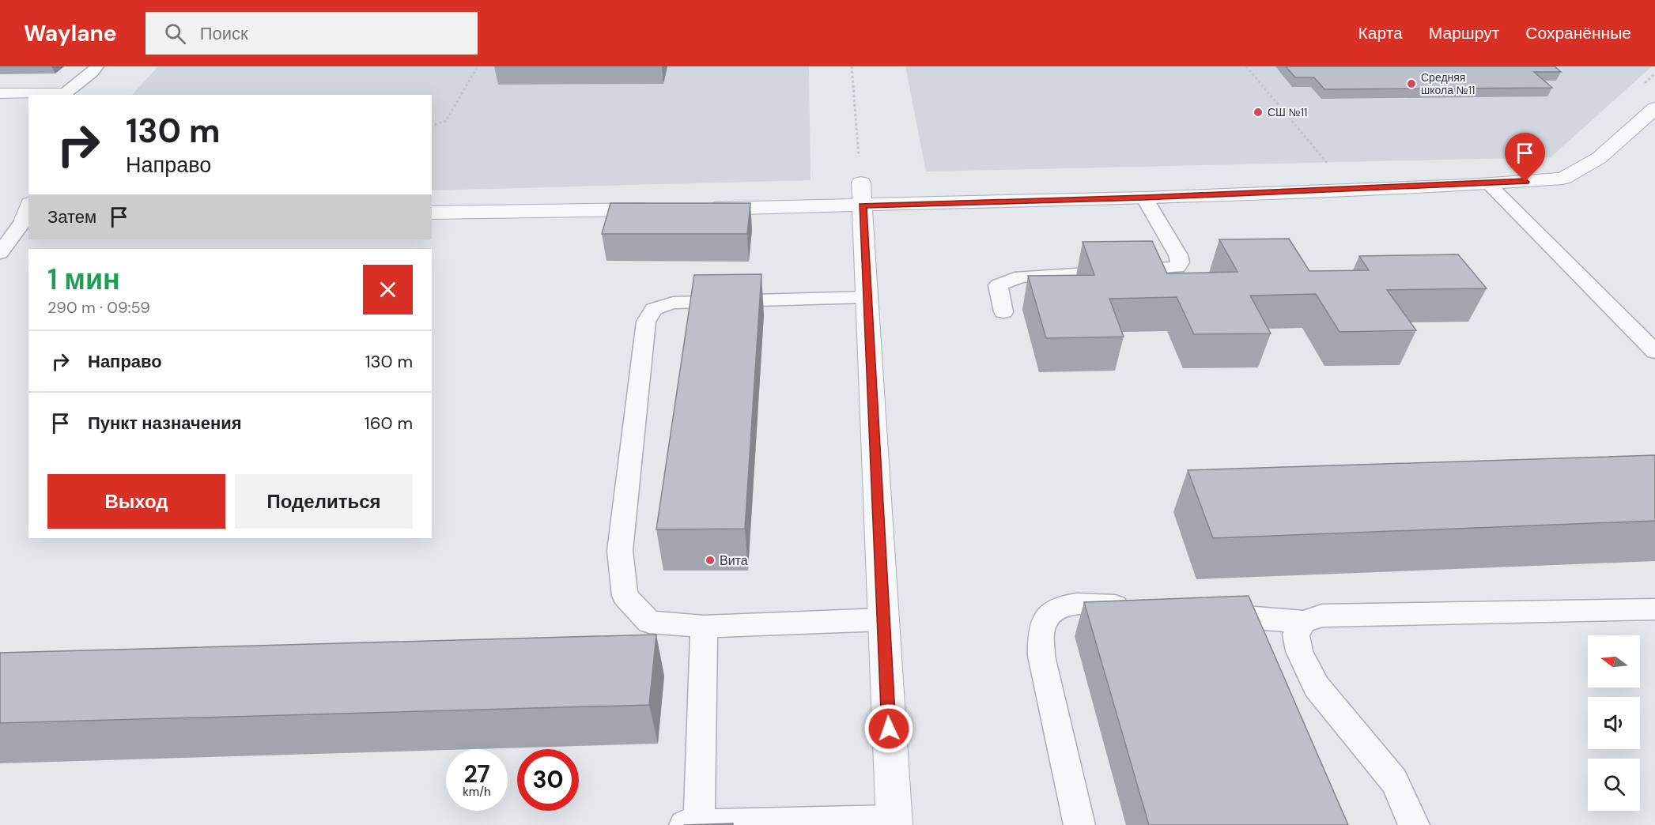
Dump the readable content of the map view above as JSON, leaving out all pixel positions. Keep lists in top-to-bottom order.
{
  "places": ["Средняя школа №11", "СШ №11", "Вита"],
  "north": "left",
  "page": {
    "header": "Waylane",
    "search": "Поиск",
    "nav": ["Карта", "Маршрут", "Сохранённые"],
    "turn": ["130 m", "Направо"],
    "then": "Затем",
    "heading": ["1 мин", "290 m · 09:59"],
    "list": [
      {
        "name": "Направо",
        "value": "130 m"
      },
      {
        "name": "Пункт назначения",
        "value": "160 m"
      }
    ],
    "buttons": ["Выход", "Поделиться"],
    "speed": "27 km/h",
    "limit": "30"
  }
}
